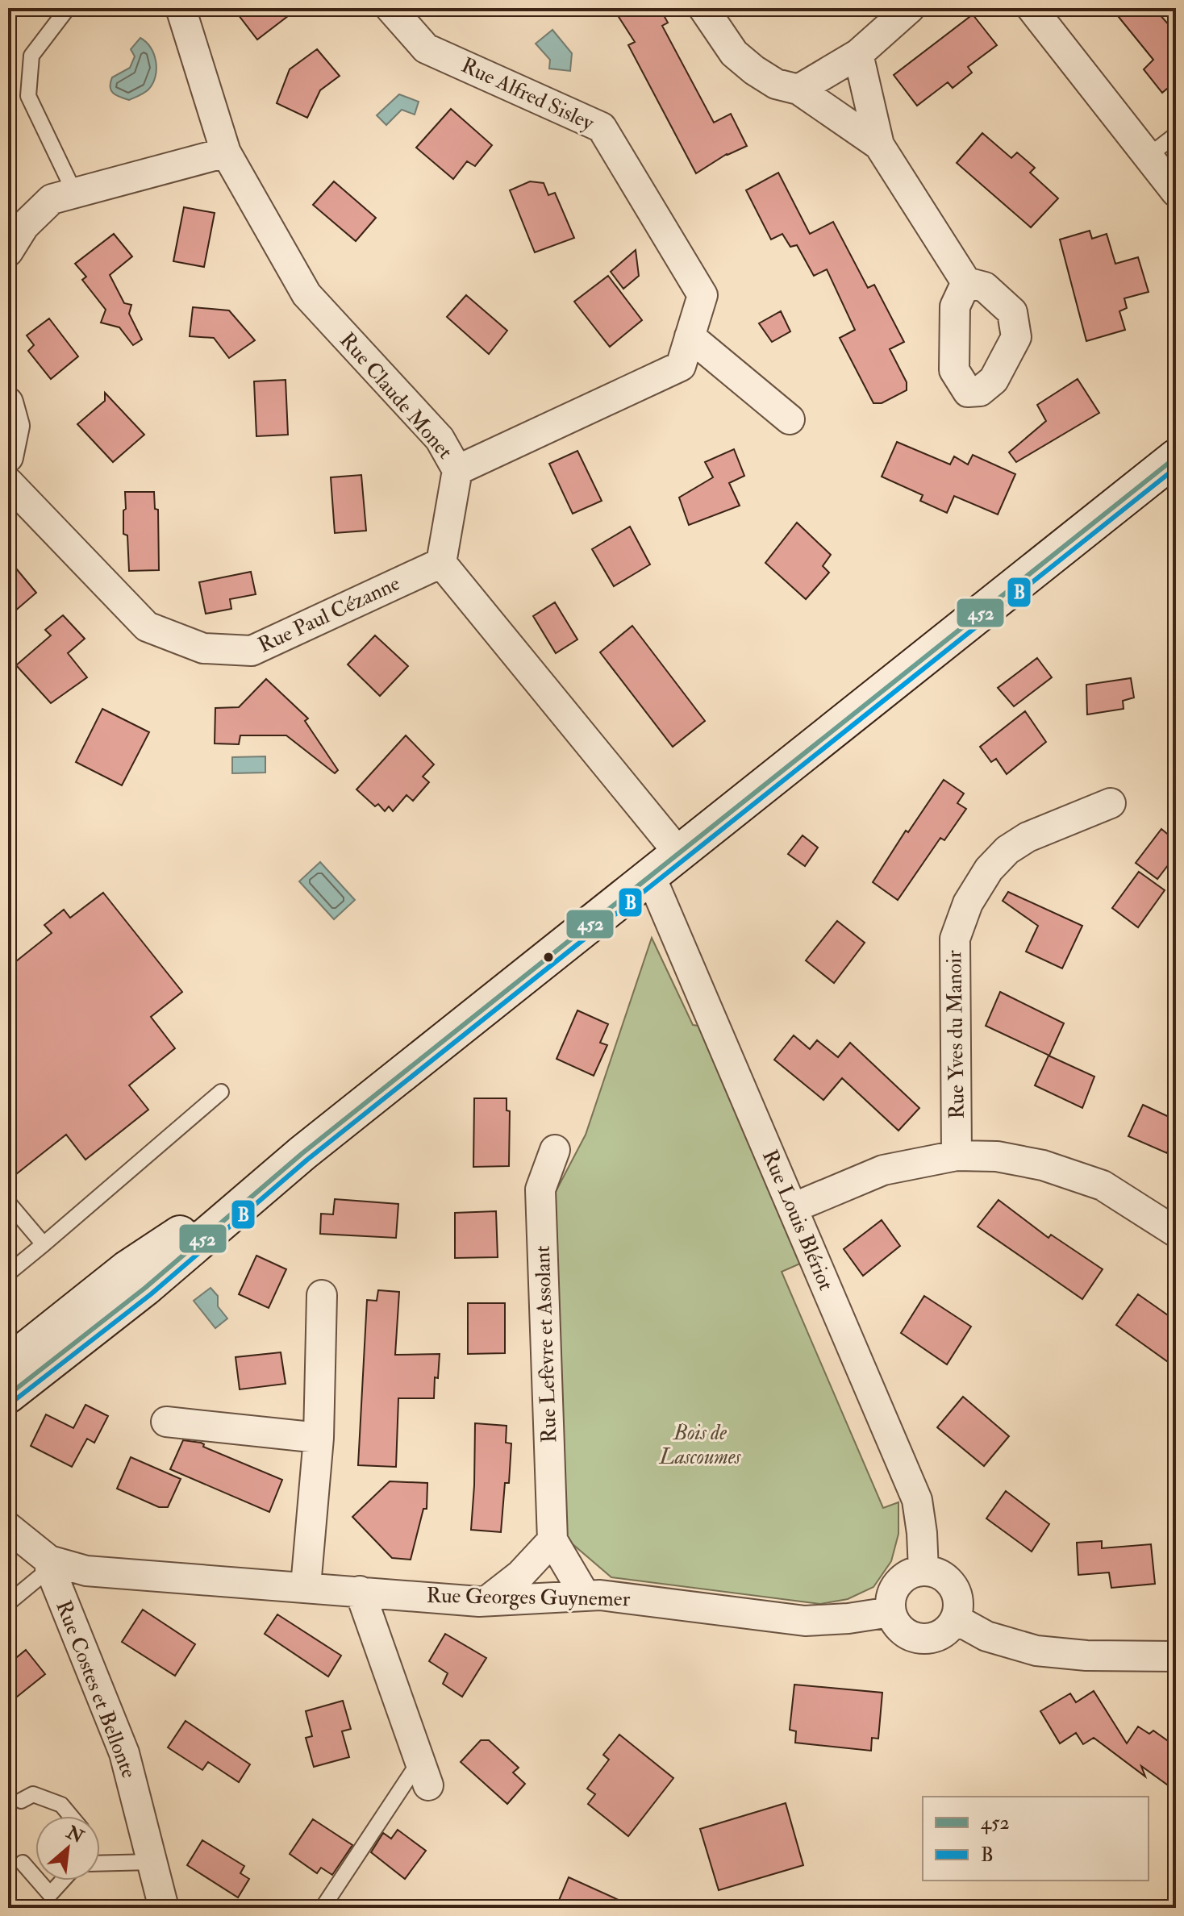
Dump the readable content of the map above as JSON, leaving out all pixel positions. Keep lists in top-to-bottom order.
{
  "streets": {
    "street": [
      "Rue Alfred Sisley",
      "Rue Claude Monet",
      "Rue Paul Cézanne",
      "Rue Yves du Manoir",
      "Rue Louis Blériot",
      "Rue Lefèvre et Assolant",
      "Rue Georges Guynemer",
      "Rue Costes et Bellonte"
    ]
  },
  "crossings": [
    ["Rue Alfred Sisley", "Rue Claude Monet"],
    ["Rue Claude Monet", "Rue Paul Cézanne"],
    ["Rue Louis Blériot", "Rue Georges Guynemer"],
    ["Rue Lefèvre et Assolant", "Rue Georges Guynemer"],
    ["Rue Georges Guynemer", "Rue Costes et Bellonte"]
  ],
  "parks": ["Bois de Lascoumes"],
  "lines": ["transit line 452", "transit line B"],
  "legend": ["452", "B"],
  "north": "top right"
}
